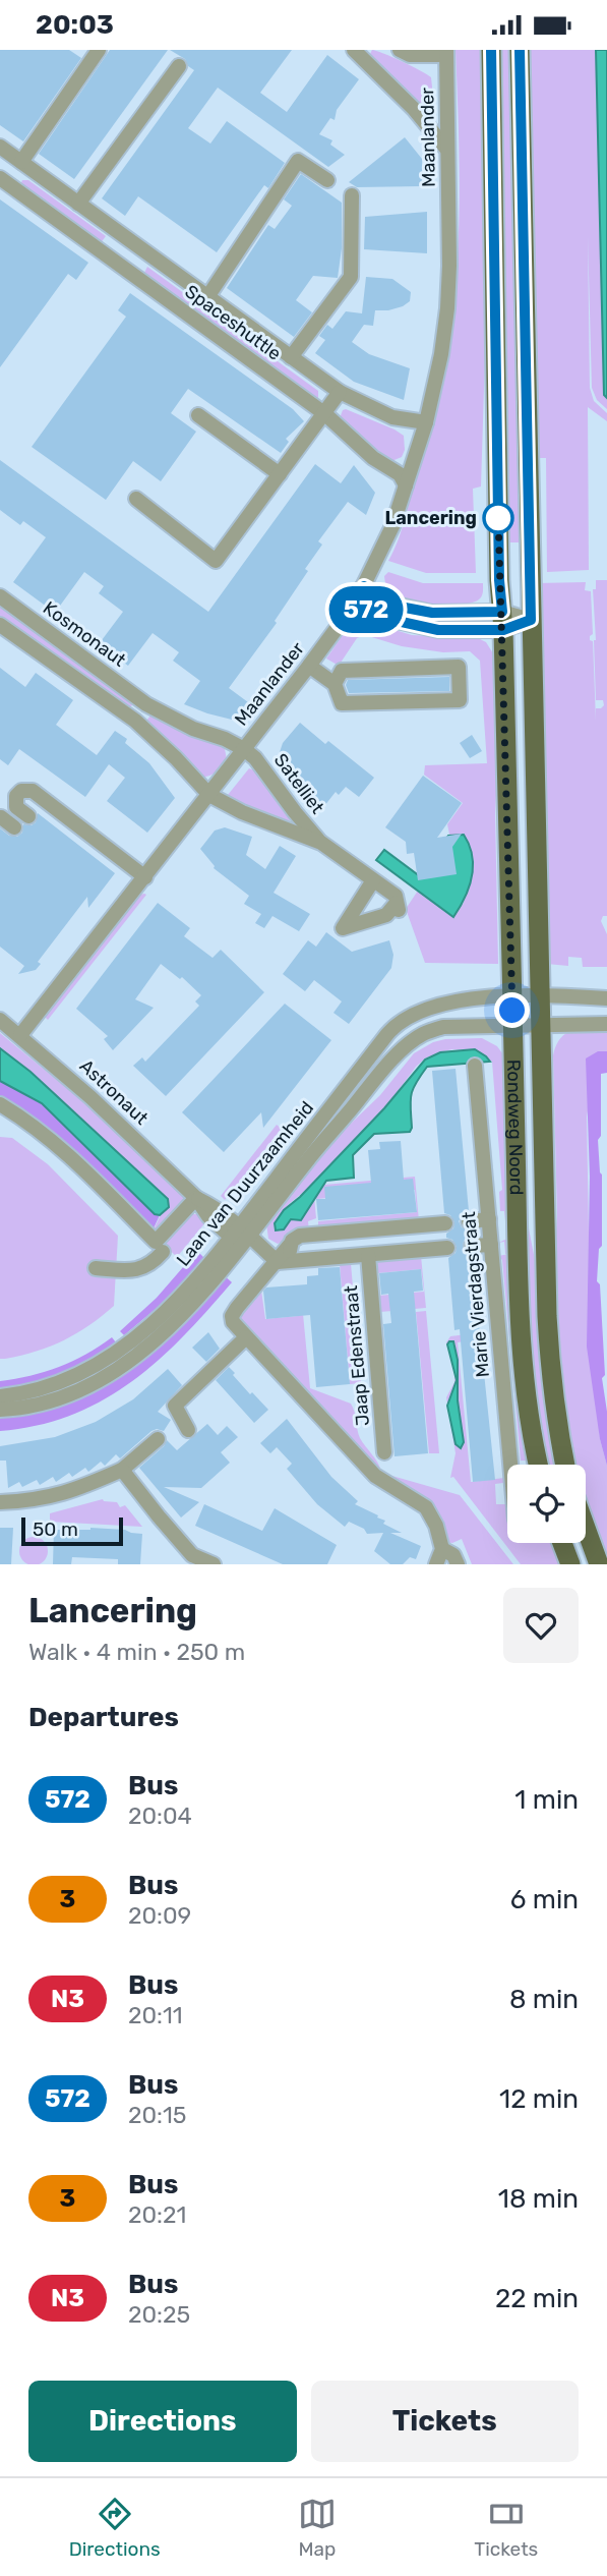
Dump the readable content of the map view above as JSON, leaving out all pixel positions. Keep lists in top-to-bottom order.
{
  "streets": {
    "main road": ["Rondweg Noord"],
    "street": [
      "Maanlander",
      "Spaceshuttle",
      "Kosmonaut",
      "Satelliet",
      "Astronaut",
      "Laan van Duurzaamheid",
      "Marie Vierdagstraat",
      "Jaap Edenstraat"
    ]
  },
  "crossings": [
    ["Maanlander", "Spaceshuttle"],
    ["Maanlander", "Kosmonaut"],
    ["Maanlander", "Satelliet"],
    ["Maanlander", "Astronaut"],
    ["Kosmonaut", "Satelliet"],
    ["Astronaut", "Laan van Duurzaamheid"],
    ["Rondweg Noord", "Laan van Duurzaamheid"]
  ],
  "places": ["Lancering"],
  "lines": ["bus line 572"],
  "scale_bar": "50 m",
  "page": {
    "status": "20:03",
    "on_map": "572",
    "scale": "50 m",
    "heading": [
      ["Lancering", "Walk · 4 min · 250 m"],
      "Departures"
    ],
    "list": [
      {
        "mark": "572",
        "name": "Bus",
        "note": "20:04",
        "value": "1 min"
      },
      {
        "mark": "3",
        "name": "Bus",
        "note": "20:09",
        "value": "6 min"
      },
      {
        "mark": "N3",
        "name": "Bus",
        "note": "20:11",
        "value": "8 min"
      },
      {
        "mark": "572",
        "name": "Bus",
        "note": "20:15",
        "value": "12 min"
      },
      {
        "mark": "3",
        "name": "Bus",
        "note": "20:21",
        "value": "18 min"
      },
      {
        "mark": "N3",
        "name": "Bus",
        "note": "20:25",
        "value": "22 min"
      }
    ],
    "buttons": ["Directions", "Tickets"],
    "tabs": ["Directions", "Map", "Tickets"]
  }
}
